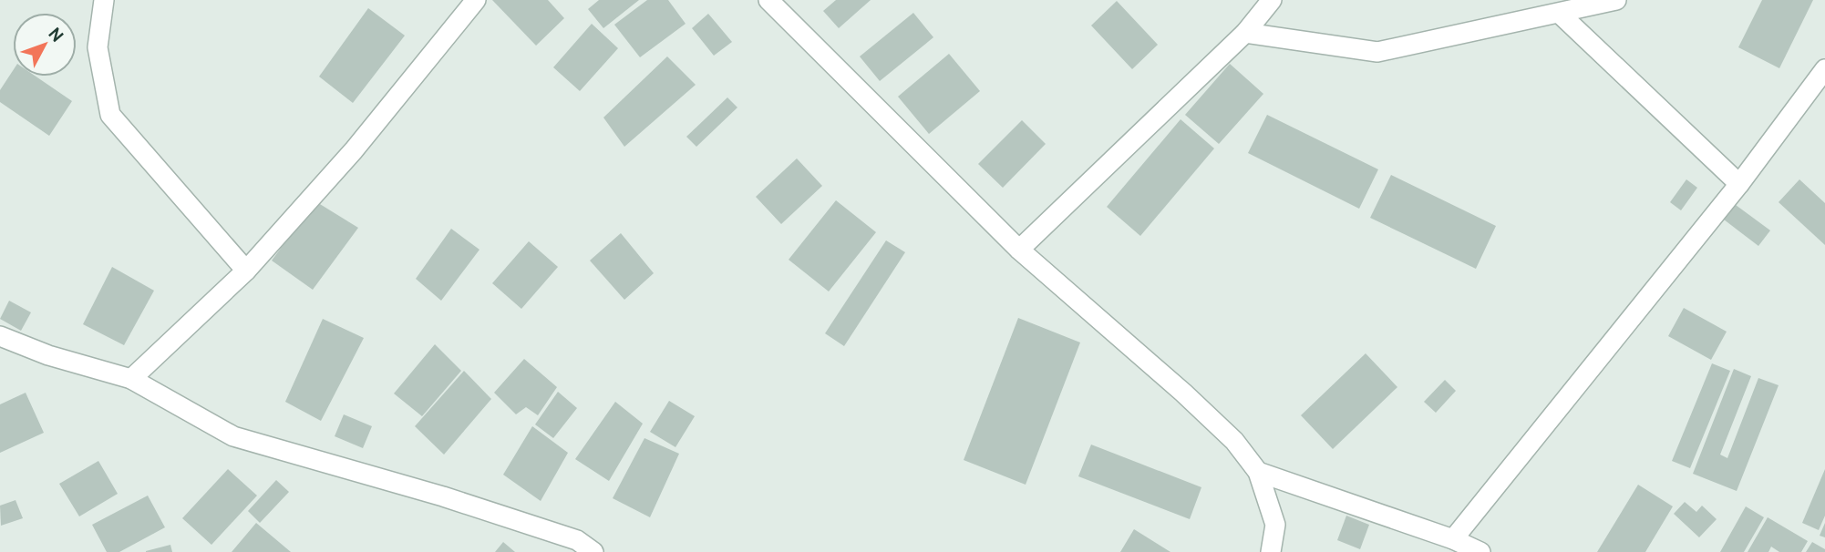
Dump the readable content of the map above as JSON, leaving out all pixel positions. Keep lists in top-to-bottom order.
{
  "north": "top right"
}
